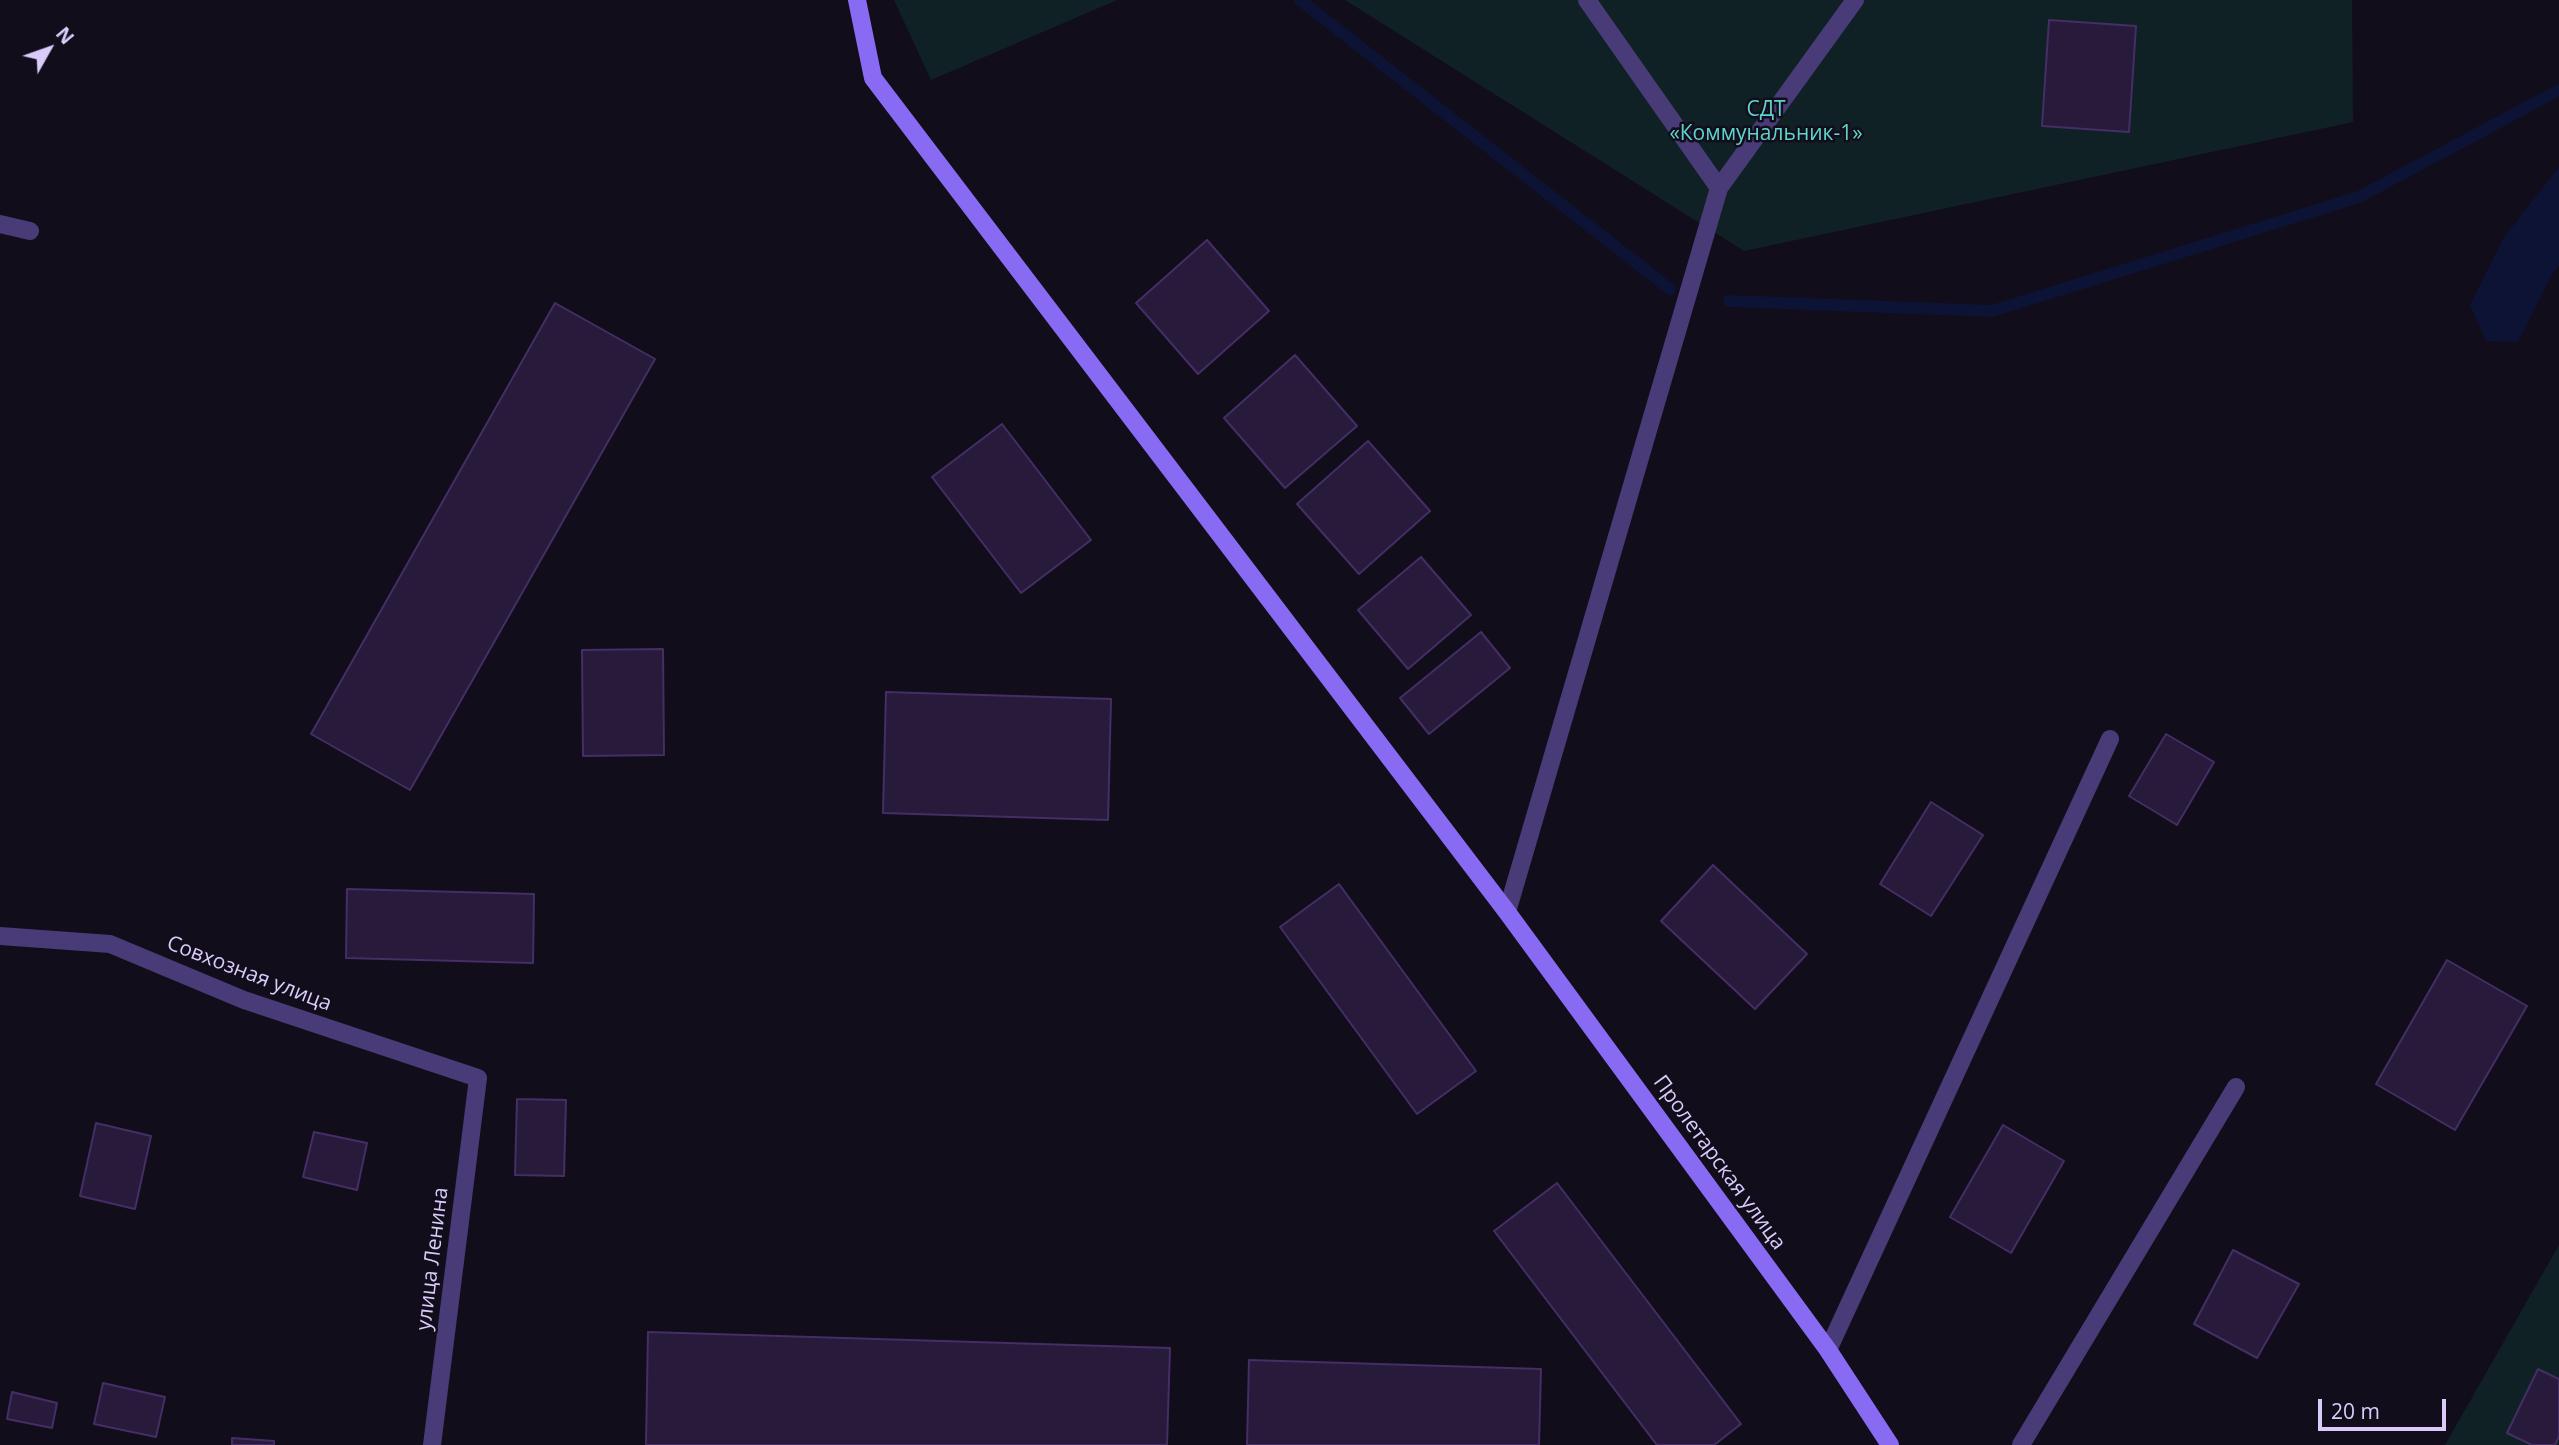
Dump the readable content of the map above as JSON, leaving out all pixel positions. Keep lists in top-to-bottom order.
{
  "streets": {
    "street": ["Совхозная улица", "Пролетарская улица", "улица Ленина"]
  },
  "crossings": [
    ["Совхозная улица", "улица Ленина"]
  ],
  "parks": ["СДТ «Коммунальник-1»"],
  "scale_bar": "20 m",
  "north": "top right"
}
